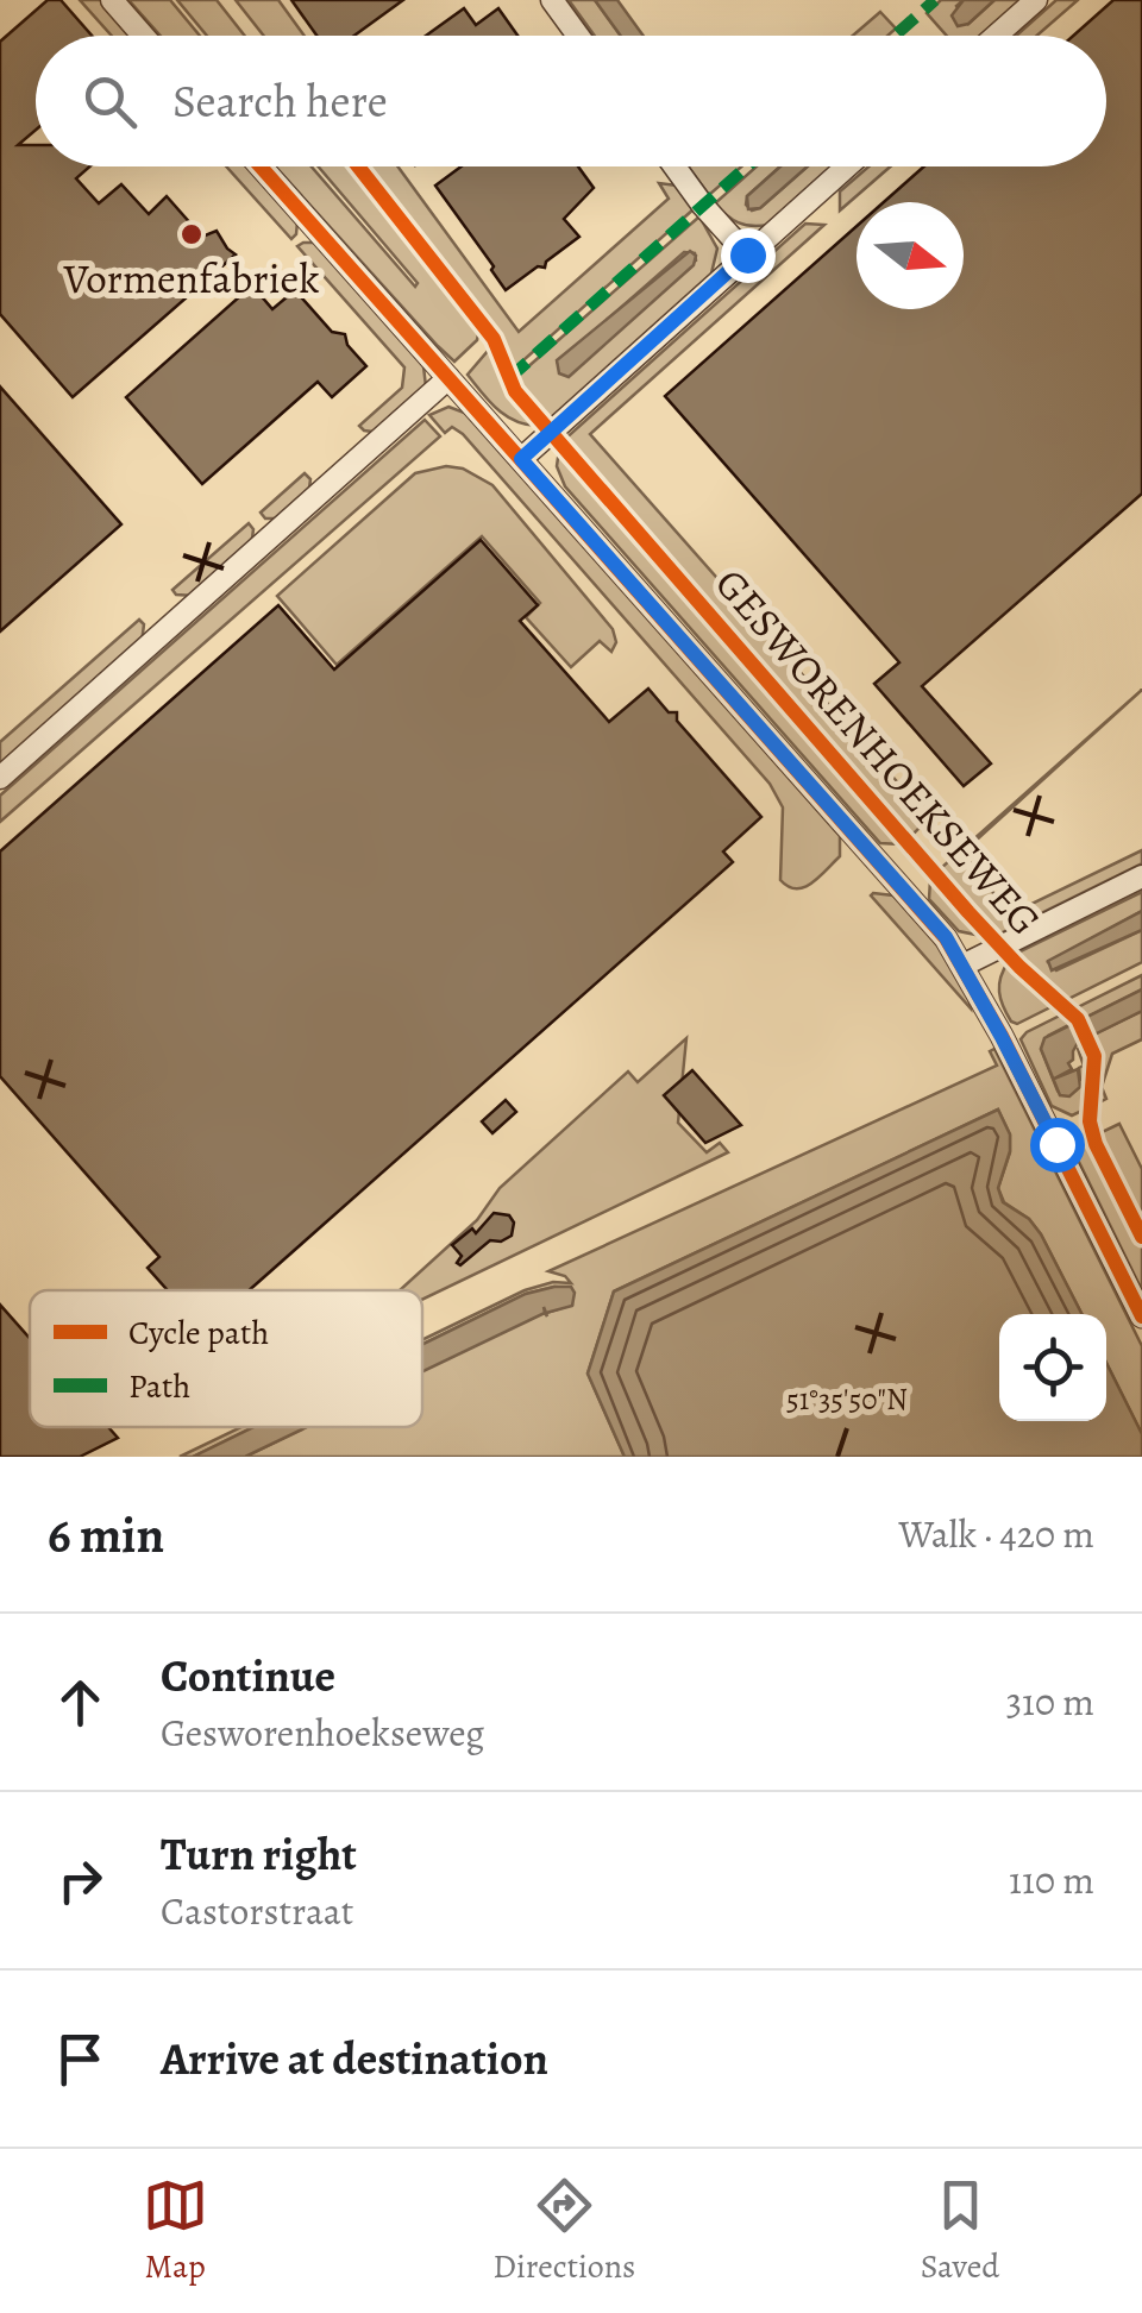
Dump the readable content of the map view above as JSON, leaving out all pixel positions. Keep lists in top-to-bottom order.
{
  "streets": {
    "street": ["GESWORENHOEKSEWEG"]
  },
  "places": ["Vormenfabriek"],
  "legend": ["Cycle path", "Path"],
  "north": "right",
  "page": {
    "search": "Search here",
    "heading": ["6 min", "Walk · 420 m"],
    "list": [
      ["Continue", "Gesworenhoekseweg", "310 m"],
      ["Turn right", "Castorstraat", "110 m"],
      "Arrive at destination"
    ],
    "nav": ["Map", "Directions", "Saved"]
  },
  "coordinates": ["51°35'50\"N"]
}
